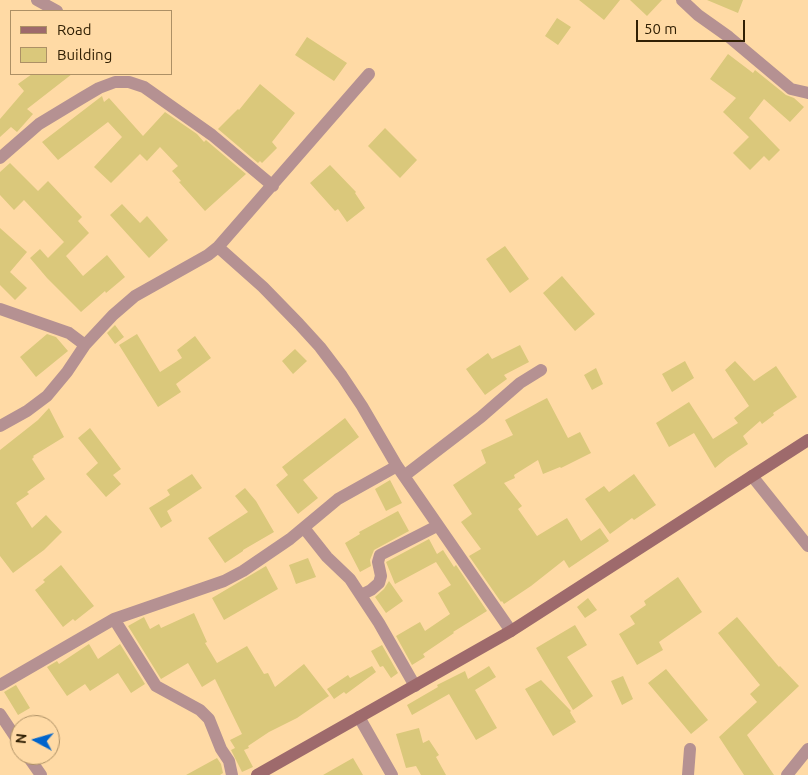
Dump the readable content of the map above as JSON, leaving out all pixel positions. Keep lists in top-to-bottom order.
{
  "legend": ["Road", "Building"],
  "scale_bar": "50 m",
  "north": "left"
}
